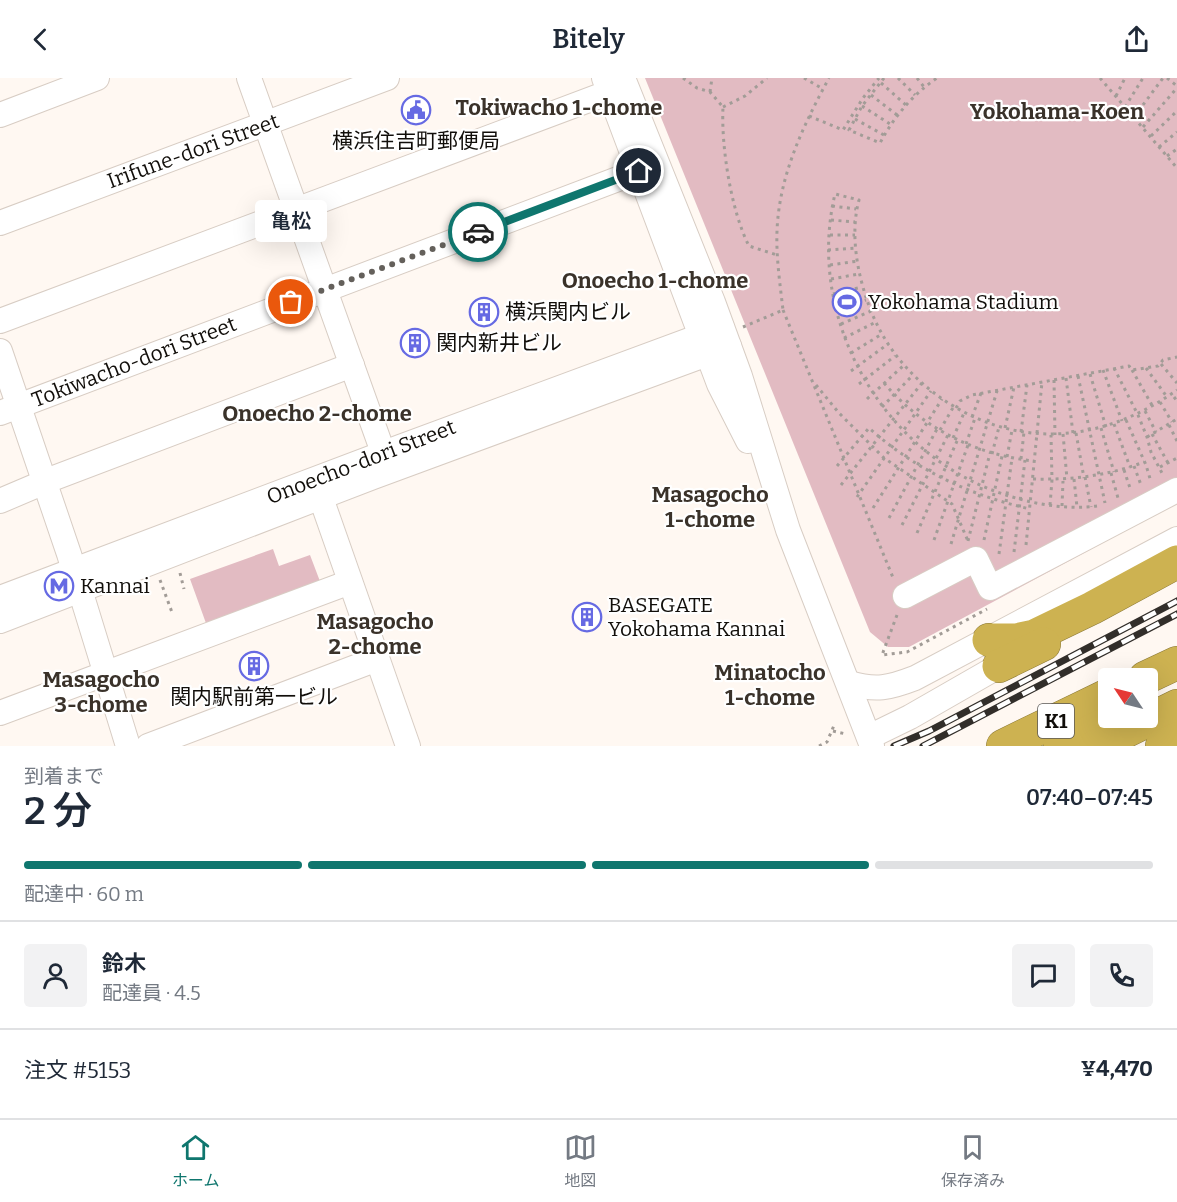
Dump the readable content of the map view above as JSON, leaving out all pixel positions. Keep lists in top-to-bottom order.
{
  "streets": {
    "highway": ["K1"],
    "street": ["Irifune-dori Street", "Tokiwacho-dori Street", "Onoecho-dori Street"]
  },
  "districts": [
    "Tokiwacho 1-chome",
    "Yokohama-Koen",
    "Onoecho 1-chome",
    "Onoecho 2-chome",
    "Masagocho 1-chome",
    "Masagocho 2-chome",
    "Minatocho 1-chome",
    "Masagocho 3-chome"
  ],
  "places": {
    "public building": ["横浜住吉町郵便局"],
    "other": ["亀松"],
    "sports": ["Yokohama Stadium"],
    "building": [
      "横浜関内ビル",
      "関内新井ビル",
      "BASEGATE Yokohama Kannai",
      "関内駅前第一ビル"
    ],
    "metro station": ["Kannai"]
  },
  "north": "top left",
  "page": {
    "header": "Bitely",
    "bubble": "亀松",
    "heading": ["2 分", "到着まで", "07:40–07:45"],
    "panel": [
      "鈴木",
      "配達員 · 4.5",
      "注文 #5153",
      "¥4,470"
    ],
    "bar": "配達中 · 60 m",
    "tabs": ["ホーム", "地図", "保存済み"]
  }
}
